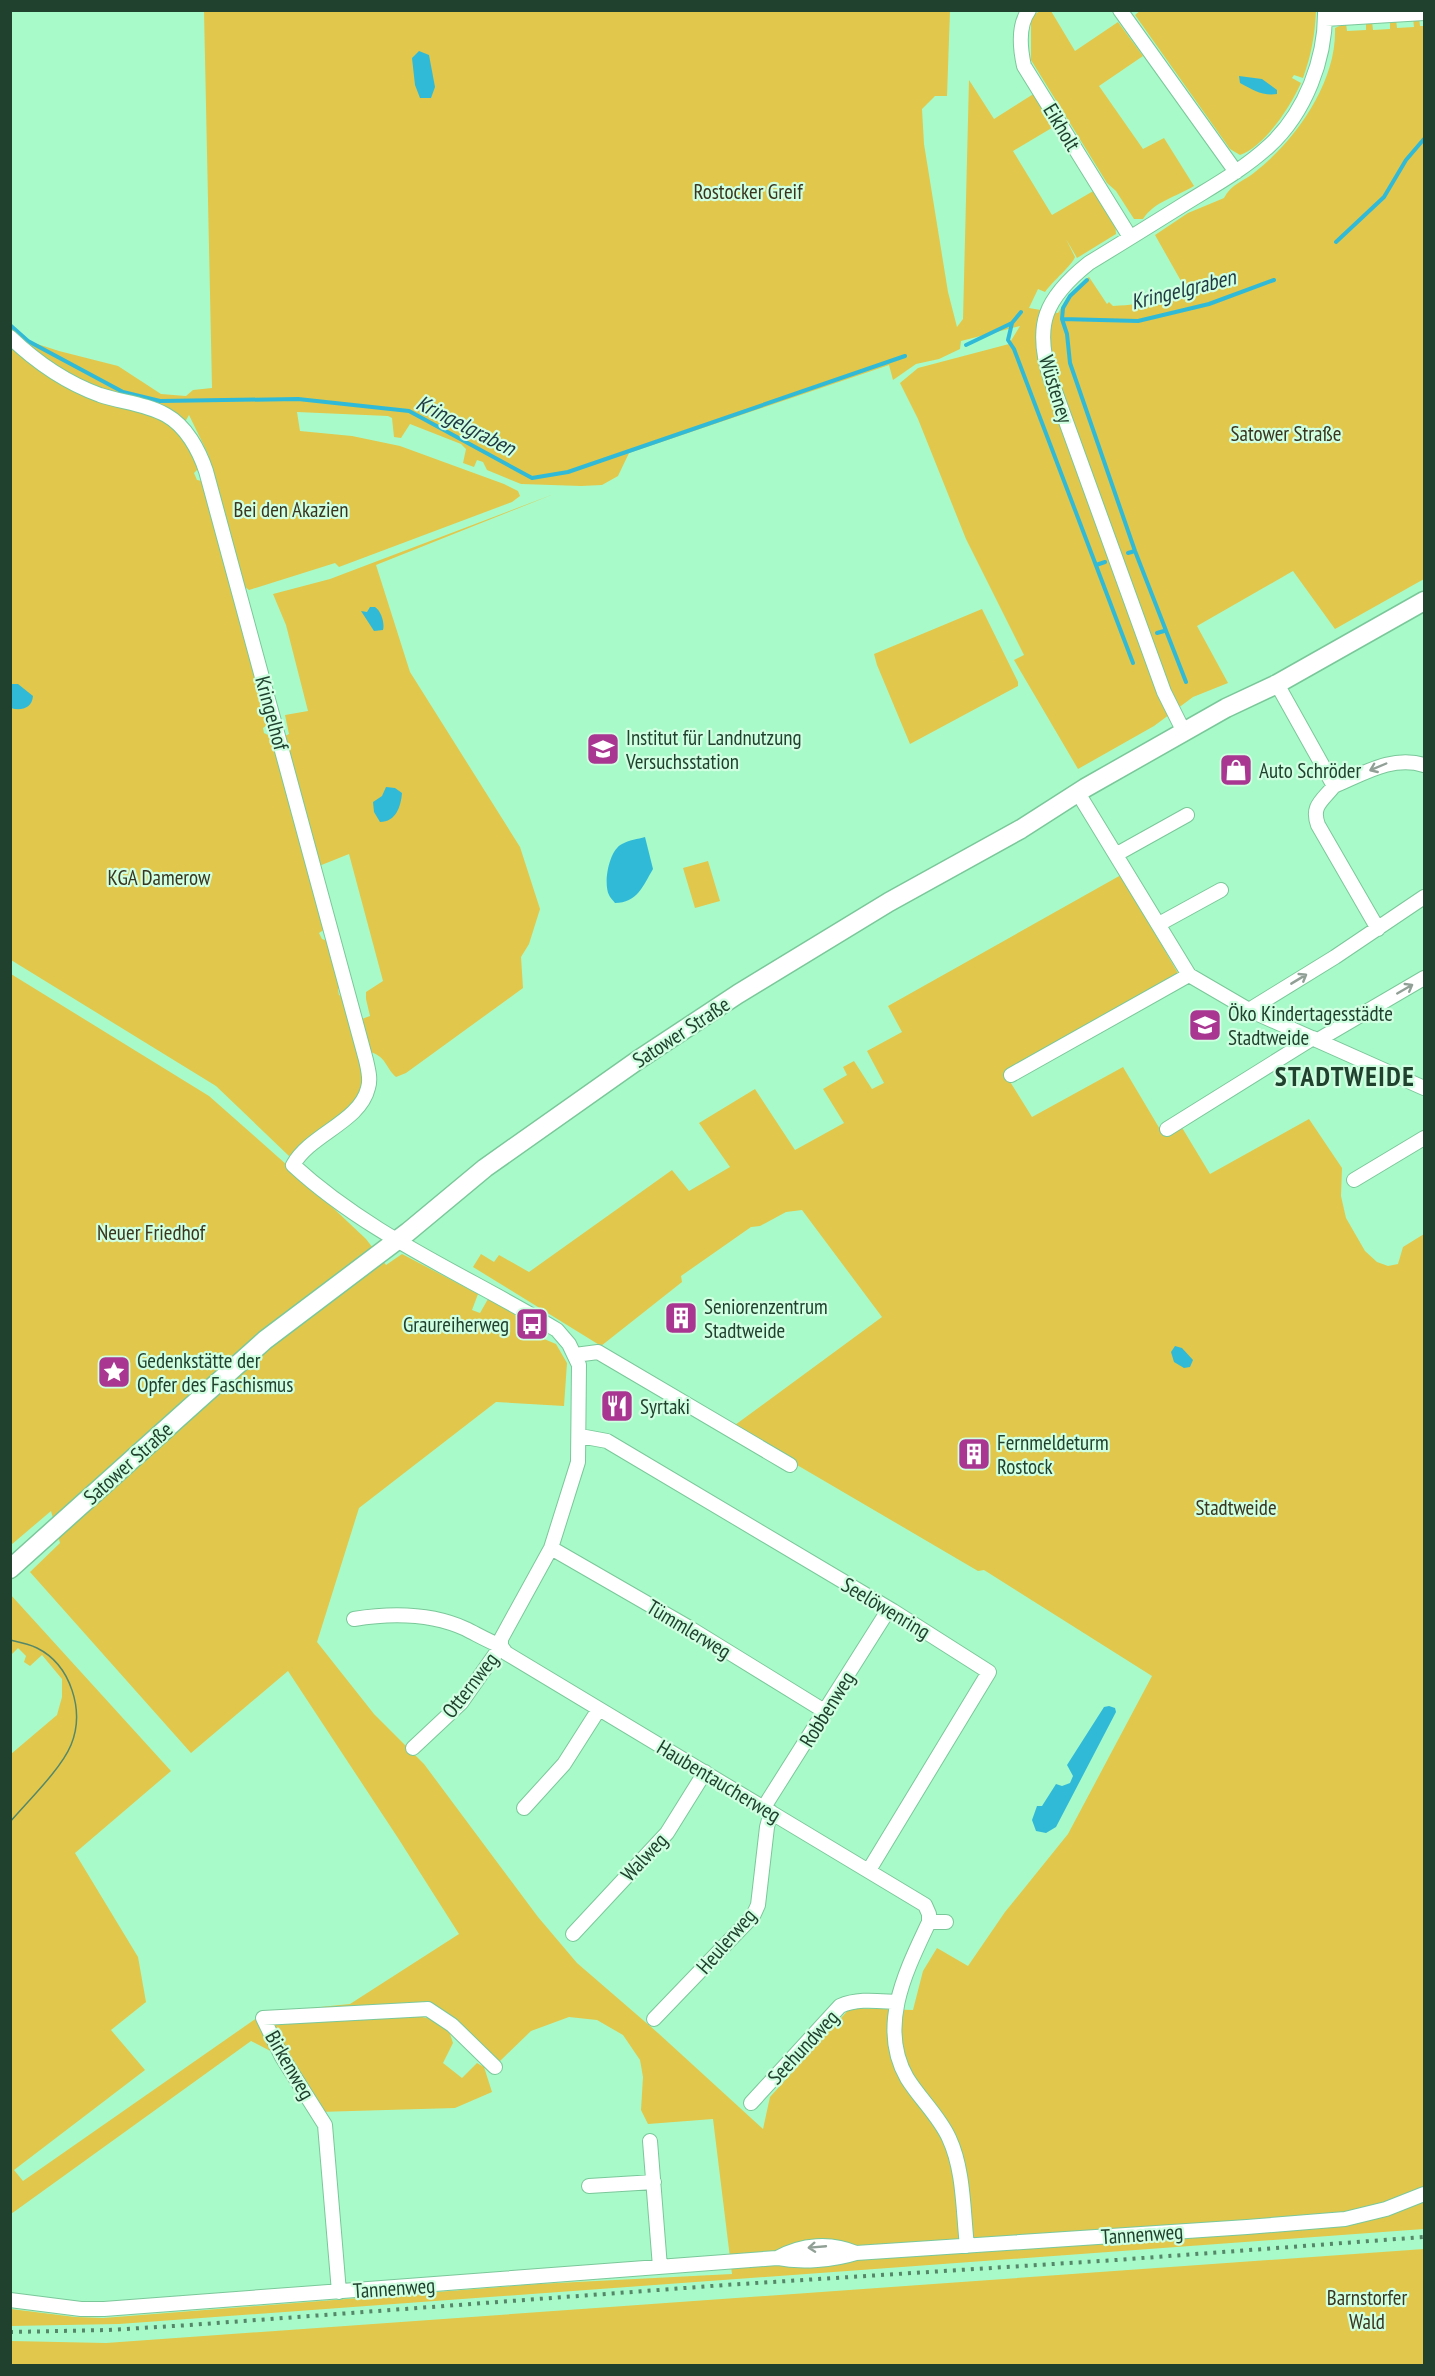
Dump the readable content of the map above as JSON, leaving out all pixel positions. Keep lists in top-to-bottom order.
{
  "streets": {
    "main road": ["Satower Straße"],
    "street": [
      "Eikholt",
      "Wüsteney",
      "Kringelhof",
      "Seelöwenring",
      "Tümmlerweg",
      "Otternweg",
      "Robbenweg",
      "Haubentaucherweg",
      "Walweg",
      "Heulerweg",
      "Seehundweg",
      "Birkenweg",
      "Tannenweg"
    ]
  },
  "crossings": [
    ["Eikholt", "Wüsteney"],
    ["Wüsteney", "Satower Straße"],
    ["Kringelhof", "Satower Straße"],
    ["Seelöwenring", "Robbenweg"],
    ["Seelöwenring", "Haubentaucherweg"],
    ["Tümmlerweg", "Robbenweg"],
    ["Otternweg", "Haubentaucherweg"],
    ["Robbenweg", "Haubentaucherweg"],
    ["Robbenweg", "Heulerweg"],
    ["Haubentaucherweg", "Walweg"],
    ["Haubentaucherweg", "Heulerweg"],
    ["Birkenweg", "Tannenweg"]
  ],
  "districts": ["STADTWEIDE"],
  "water": ["Kringelgraben"],
  "parks": [
    "Rostocker Greif",
    "Satower Straße",
    "Bei den Akazien",
    "KGA Damerow",
    "Neuer Friedhof",
    "Stadtweide",
    "Barnstorfer Wald"
  ],
  "places": {
    "school or university": ["Institut für Landnutzung Versuchsstation", "Öko Kindertagesstädte Stadtweide"],
    "shop": ["Auto Schröder"],
    "building": ["Seniorenzentrum Stadtweide", "Fernmeldeturm Rostock"],
    "bus stop": ["Graureiherweg"],
    "place": ["Gedenkstätte der Opfer des Faschismus"],
    "restaurant": ["Syrtaki"]
  }
}
